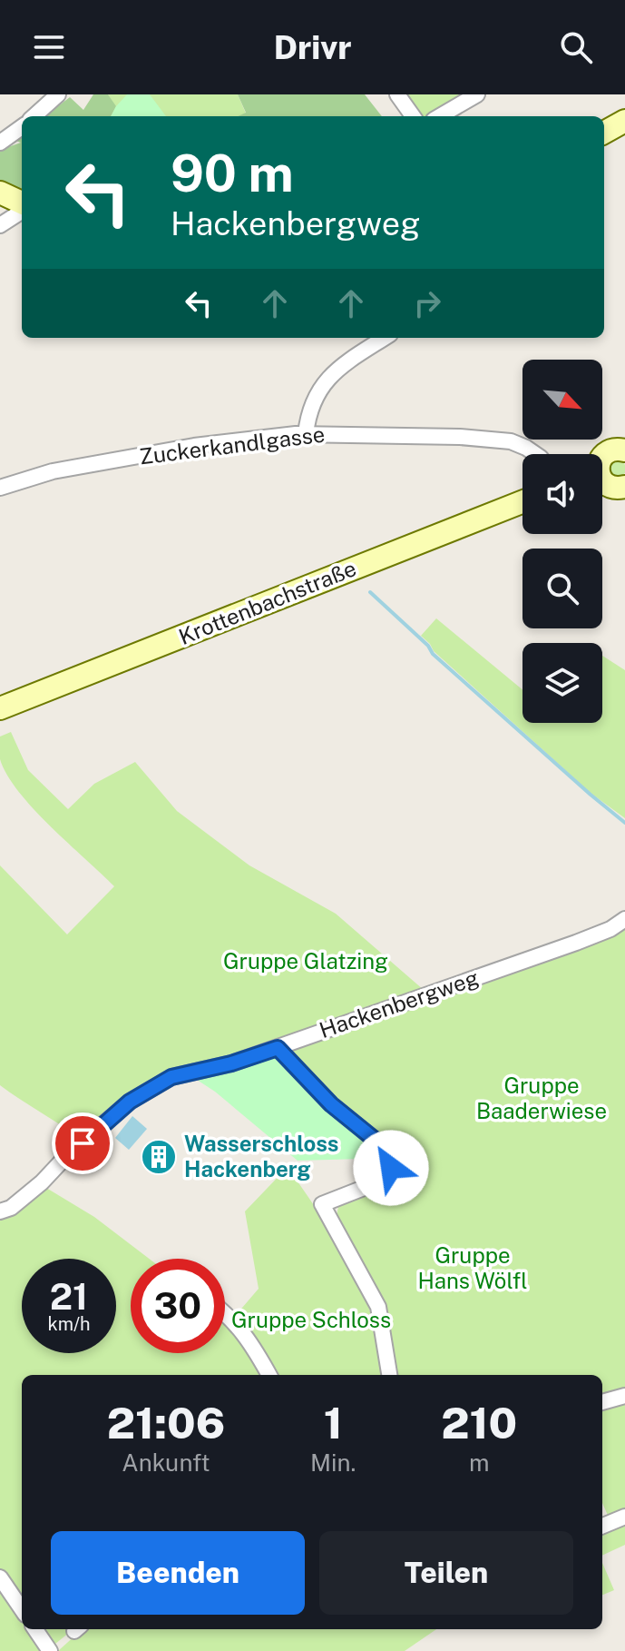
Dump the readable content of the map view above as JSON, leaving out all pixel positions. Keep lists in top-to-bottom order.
{
  "streets": {
    "main road": ["Krottenbachstraße"],
    "street": ["Zuckerkandlgasse", "Hackenbergweg"]
  },
  "parks": [
    "Gruppe Glatzing",
    "Gruppe Baaderwiese",
    "Gruppe Hans Wölfl",
    "Gruppe Schloss"
  ],
  "places": {
    "building": ["Wasserschloss Hackenberg"]
  },
  "north": "bottom right",
  "page": {
    "header": "Drivr",
    "turn": ["90 m", "Hackenbergweg"],
    "speed": "21 km/h",
    "limit": "30",
    "eta": [
      "21:06",
      "Ankunft",
      "1",
      "Min.",
      "210",
      "m"
    ],
    "buttons": ["Beenden", "Teilen"]
  }
}
